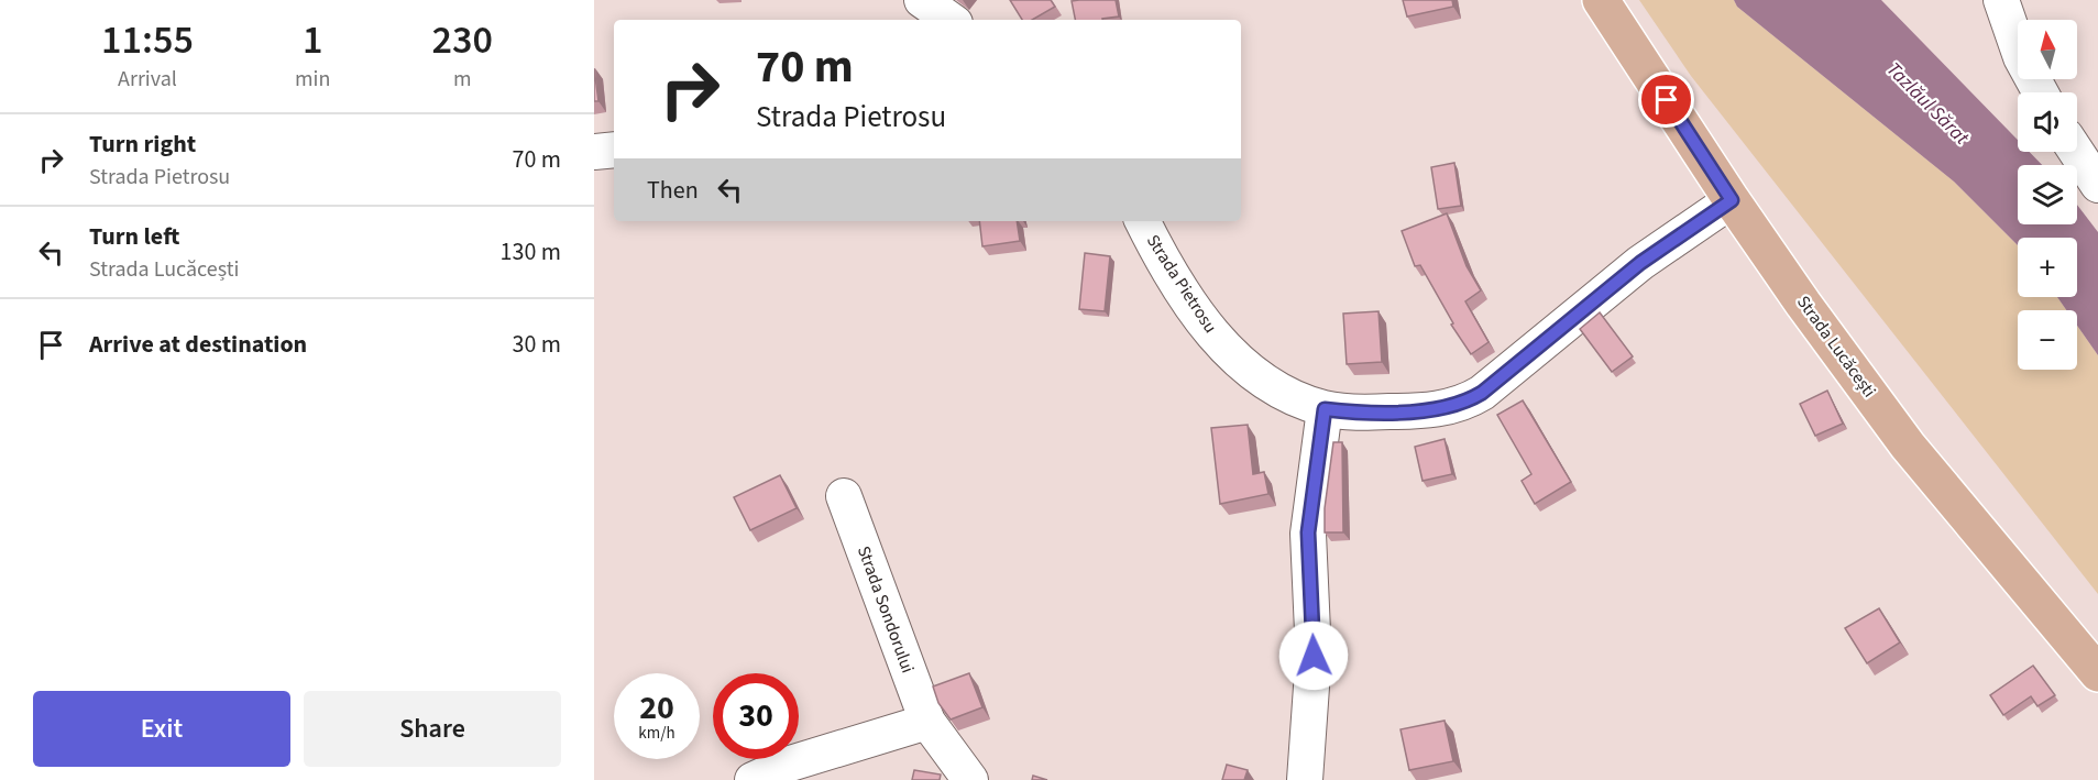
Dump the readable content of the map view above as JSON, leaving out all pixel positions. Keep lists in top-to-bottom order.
{
  "streets": {
    "main road": ["Strada Lucăcești"],
    "street": ["Strada Pietrosu", "Strada Sondorului"]
  },
  "crossings": [
    ["Strada Pietrosu", "Strada Lucăcești"]
  ],
  "water": ["Tazlăul Sărat"],
  "north": "top",
  "page": {
    "eta": [
      "11:55",
      "Arrival",
      "1",
      "min",
      "230",
      "m"
    ],
    "map_buttons": ["+", "−"],
    "turn": ["70 m", "Strada Pietrosu"],
    "list": [
      {
        "name": "Turn right",
        "note": "Strada Pietrosu",
        "value": "70 m"
      },
      {
        "name": "Turn left",
        "note": "Strada Lucăcești",
        "value": "130 m"
      },
      {
        "name": "Arrive at destination",
        "value": "30 m"
      }
    ],
    "then": "Then",
    "speed": "20 km/h",
    "limit": "30",
    "buttons": ["Exit", "Share"]
  }
}
